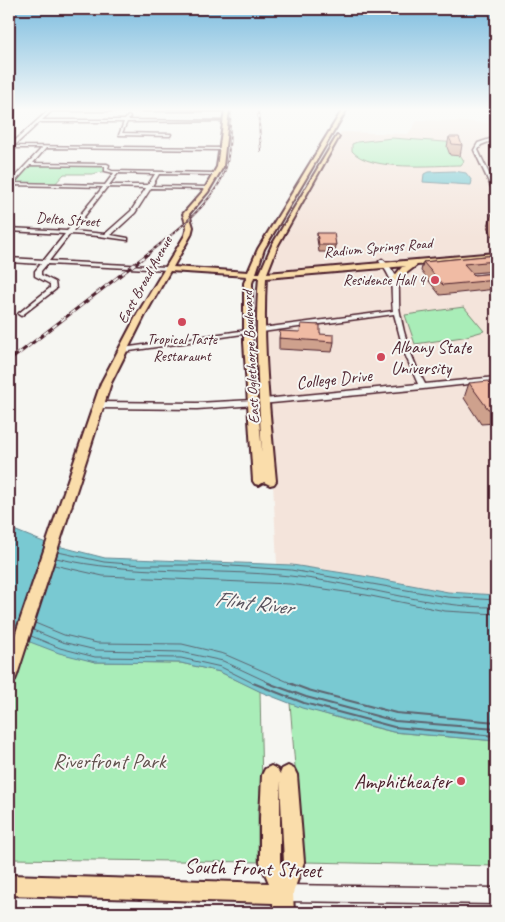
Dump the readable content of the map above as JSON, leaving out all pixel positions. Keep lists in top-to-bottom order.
{
  "streets": {
    "main road": [
      "Radium Springs Road",
      "East Broad Avenue",
      "East Oglethorpe Boulevard",
      "South Front Street"
    ],
    "street": ["Delta Street", "College Drive"]
  },
  "crossings": [
    ["Radium Springs Road", "East Broad Avenue"],
    ["Radium Springs Road", "East Oglethorpe Boulevard"],
    ["East Oglethorpe Boulevard", "College Drive"]
  ],
  "water": ["Flint River"],
  "parks": ["Riverfront Park"],
  "places": [
    "Residence Hall 4",
    "Tropical Taste Restaraunt",
    "Albany State University",
    "Amphitheater"
  ]
}
